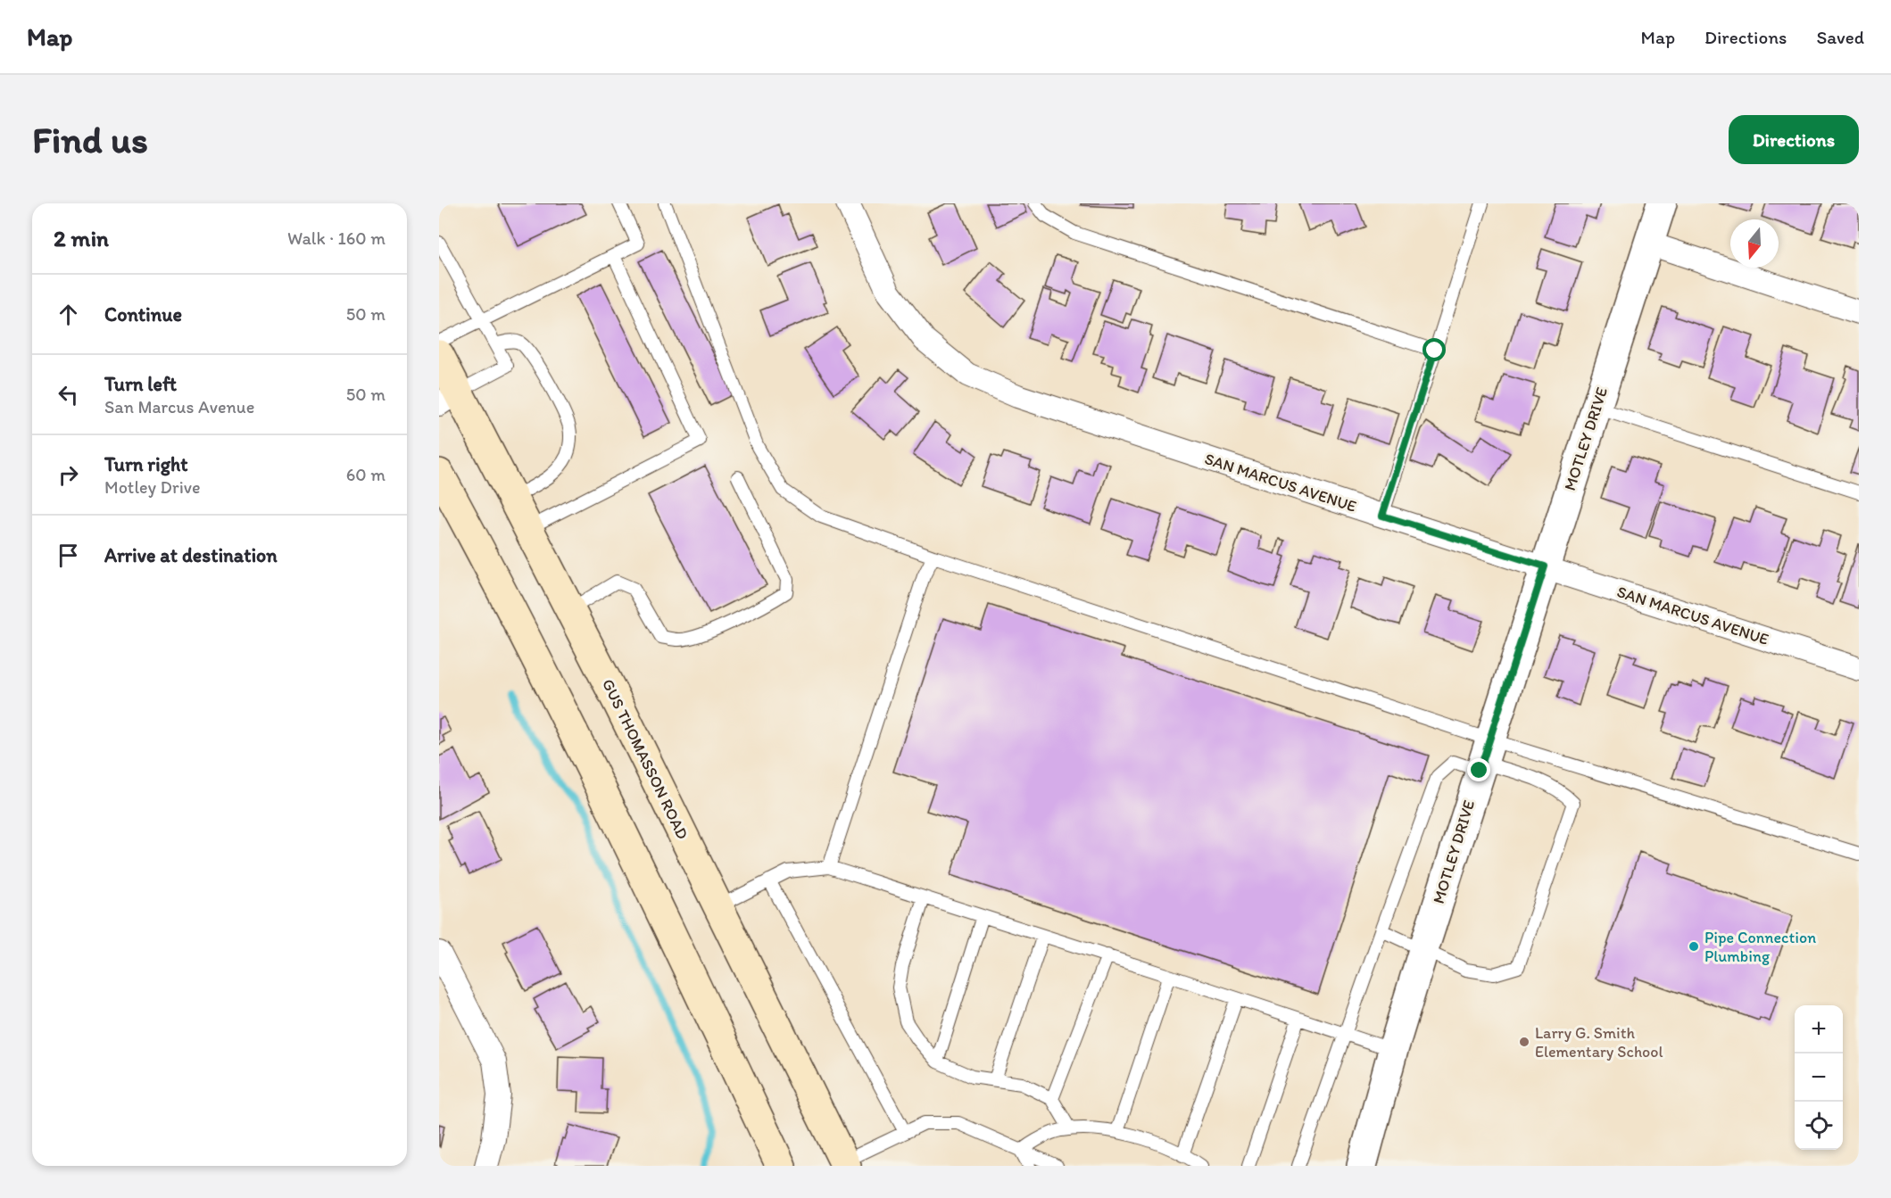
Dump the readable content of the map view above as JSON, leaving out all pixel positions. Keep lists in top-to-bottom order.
{
  "streets": {
    "main road": ["GUS THOMASSON ROAD"],
    "street": ["MOTLEY DRIVE", "SAN MARCUS AVENUE"]
  },
  "crossings": [
    ["MOTLEY DRIVE", "SAN MARCUS AVENUE"]
  ],
  "places": ["Pipe Connection Plumbing", "Larry G. Smith Elementary School"],
  "north": "bottom",
  "page": {
    "header": "Map",
    "nav": ["Map", "Directions", "Saved"],
    "buttons": "Directions",
    "title": "Find us",
    "heading": ["2 min", "Walk · 160 m"],
    "list": [
      ["Continue", "50 m"],
      ["Turn left", "San Marcus Avenue", "50 m"],
      ["Turn right", "Motley Drive", "60 m"],
      "Arrive at destination"
    ],
    "map_buttons": ["+", "−"]
  }
}
